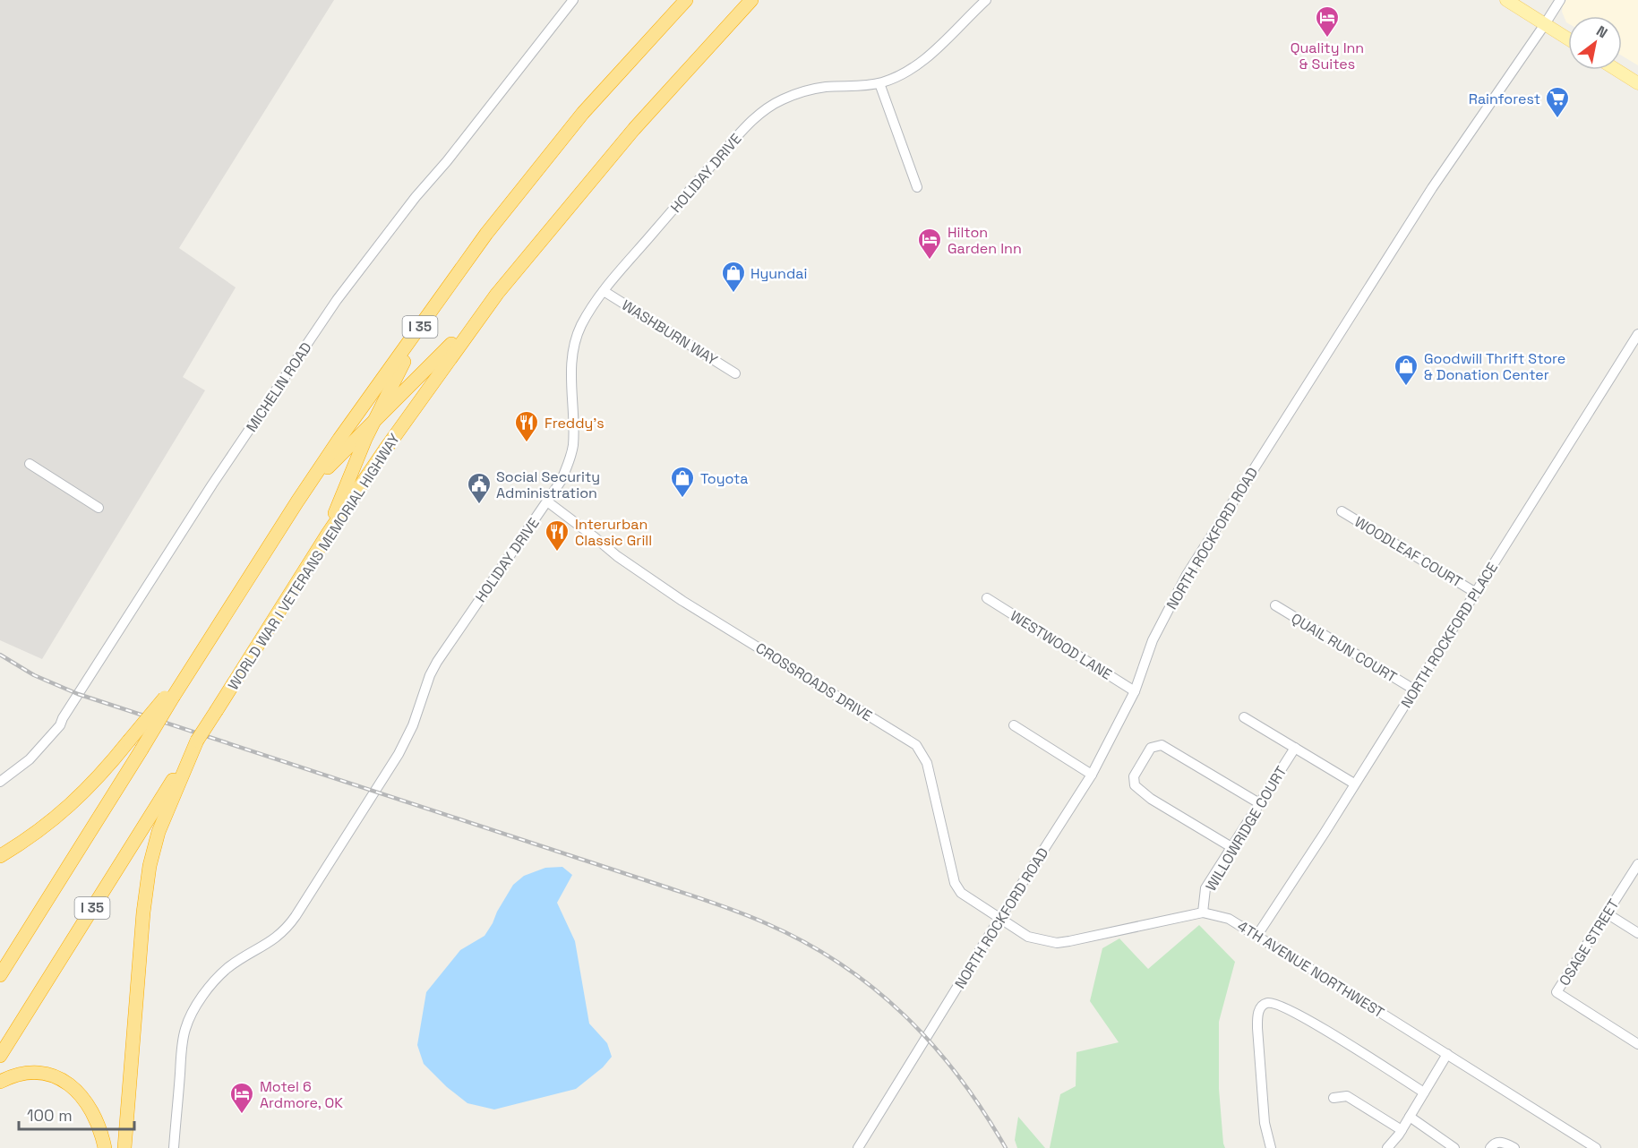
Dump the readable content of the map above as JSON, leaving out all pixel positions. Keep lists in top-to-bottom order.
{
  "streets": {
    "highway": ["I 35", "WORLD WAR I VETERANS MEMORIAL HIGHWAY"],
    "street": [
      "HOLIDAY DRIVE",
      "WASHBURN WAY",
      "MICHELIN ROAD",
      "NORTH ROCKFORD ROAD",
      "WOODLEAF COURT",
      "NORTH ROCKFORD PLACE",
      "WESTWOOD LANE",
      "QUAIL RUN COURT",
      "CROSSROADS DRIVE",
      "WILLOWRIDGE COURT",
      "OSAGE STREET",
      "4TH AVENUE NORTHWEST"
    ]
  },
  "crossings": [
    ["HOLIDAY DRIVE", "WASHBURN WAY"],
    ["HOLIDAY DRIVE", "CROSSROADS DRIVE"],
    ["NORTH ROCKFORD ROAD", "WESTWOOD LANE"],
    ["NORTH ROCKFORD ROAD", "CROSSROADS DRIVE"],
    ["NORTH ROCKFORD ROAD", "4TH AVENUE NORTHWEST"],
    ["WOODLEAF COURT", "NORTH ROCKFORD PLACE"],
    ["NORTH ROCKFORD PLACE", "QUAIL RUN COURT"],
    ["NORTH ROCKFORD PLACE", "4TH AVENUE NORTHWEST"],
    ["CROSSROADS DRIVE", "4TH AVENUE NORTHWEST"],
    ["WILLOWRIDGE COURT", "4TH AVENUE NORTHWEST"]
  ],
  "places": {
    "hotel": ["Quality Inn & Suites", "Hilton Garden Inn", "Motel 6 Ardmore, OK"],
    "supermarket": ["Rainforest"],
    "shop": ["Hyundai", "Goodwill Thrift Store & Donation Center", "Toyota"],
    "restaurant": ["Freddy's", "Interurban Classic Grill"],
    "public building": ["Social Security Administration"]
  },
  "scale_bar": "100 m",
  "north": "top right"
}
